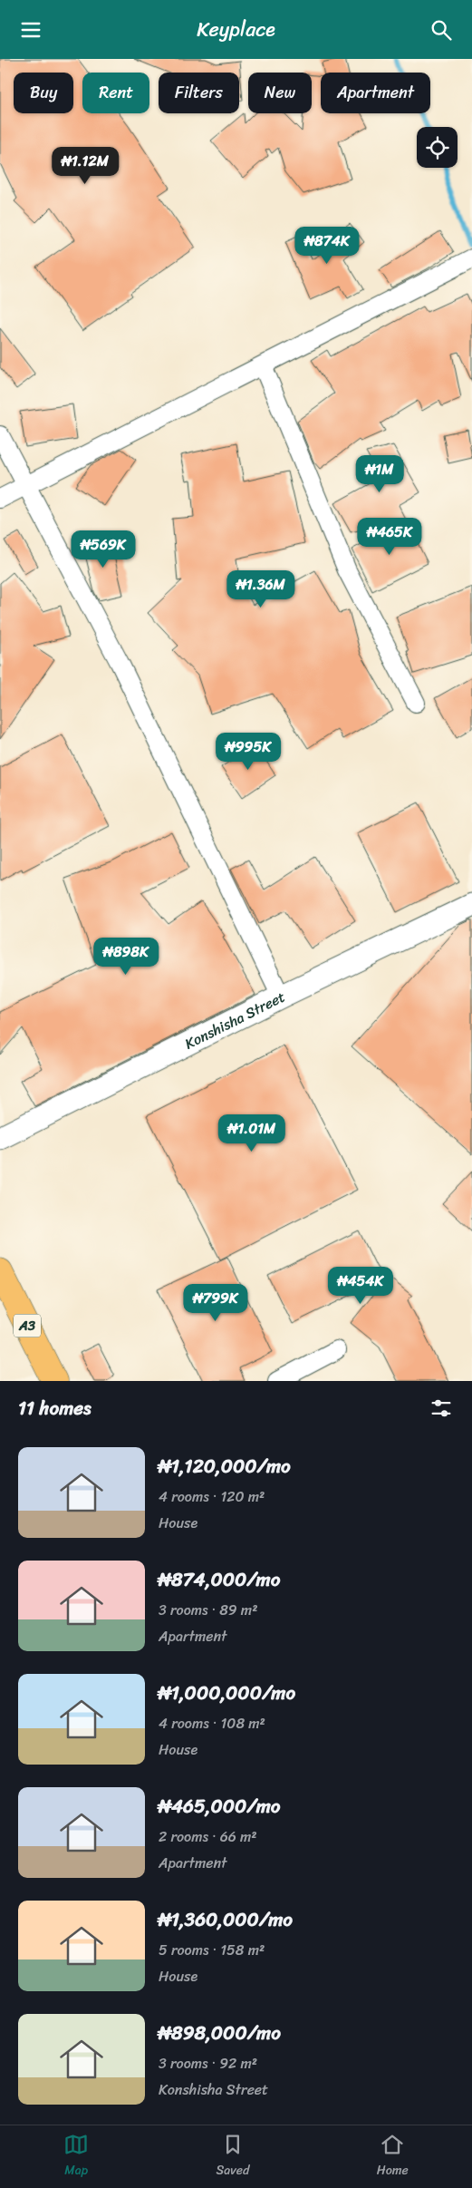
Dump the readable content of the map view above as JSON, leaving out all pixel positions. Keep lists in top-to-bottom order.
{
  "streets": {
    "highway": ["A3"],
    "street": ["Konshisha Street"]
  },
  "page": {
    "header": "Keyplace",
    "chip": [
      "Buy",
      "Rent",
      "Filters",
      "New",
      "Apartment"
    ],
    "price": [
      "₦1.12M",
      "₦874K",
      "₦1M",
      "₦465K",
      "₦569K",
      "₦1.36M",
      "₦995K",
      "₦898K",
      "₦1.01M",
      "₦454K",
      "₦799K"
    ],
    "heading": "11 homes",
    "list": [
      {
        "name": "₦1,120,000/mo",
        "note": "4 rooms · 120 m² · House"
      },
      {
        "name": "₦874,000/mo",
        "note": "3 rooms · 89 m² · Apartment"
      },
      {
        "name": "₦1,000,000/mo",
        "note": "4 rooms · 108 m² · House"
      },
      {
        "name": "₦465,000/mo",
        "note": "2 rooms · 66 m² · Apartment"
      },
      {
        "name": "₦1,360,000/mo",
        "note": "5 rooms · 158 m² · House"
      },
      {
        "name": "₦898,000/mo",
        "note": "3 rooms · 92 m² · Konshisha Street"
      }
    ],
    "tabs": ["Map", "Saved", "Home"]
  }
}
